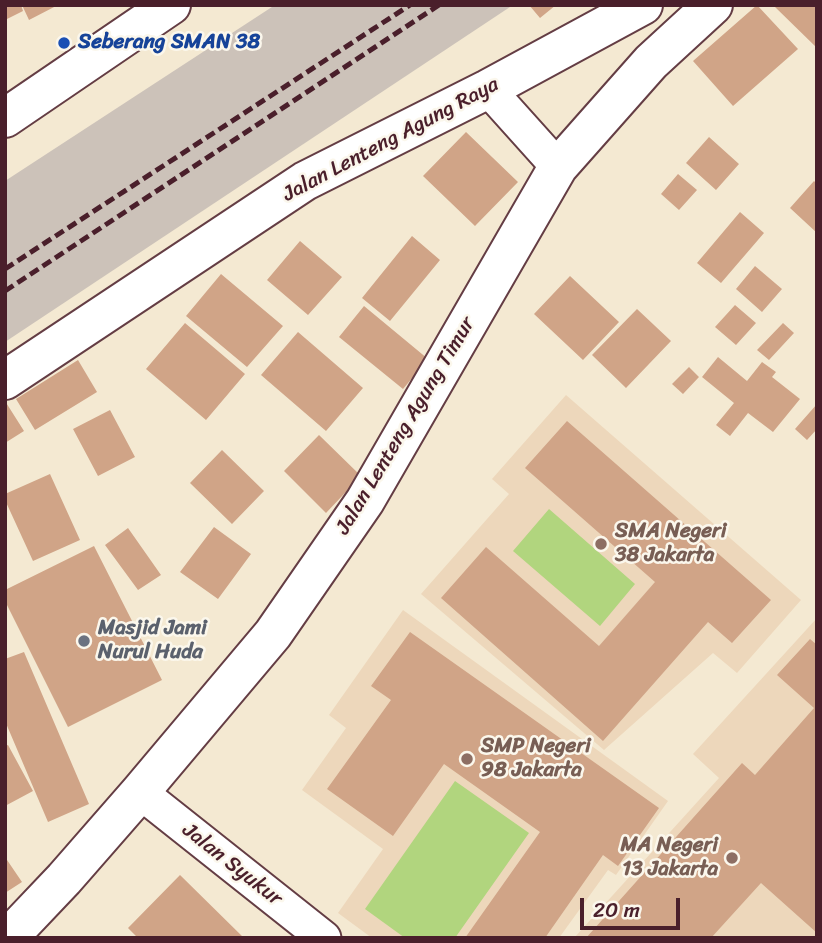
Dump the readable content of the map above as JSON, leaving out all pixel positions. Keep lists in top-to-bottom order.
{
  "streets": {
    "main road": ["Jalan Lenteng Agung Raya", "Jalan Lenteng Agung Timur"],
    "street": ["Jalan Syukur"]
  },
  "crossings": [
    ["Jalan Lenteng Agung Timur", "Jalan Syukur"]
  ],
  "places": [
    "Seberang SMAN 38",
    "SMA Negeri 38 Jakarta",
    "Masjid Jami Nurul Huda",
    "SMP Negeri 98 Jakarta",
    "MA Negeri 13 Jakarta"
  ],
  "scale_bar": "20 m"
}
